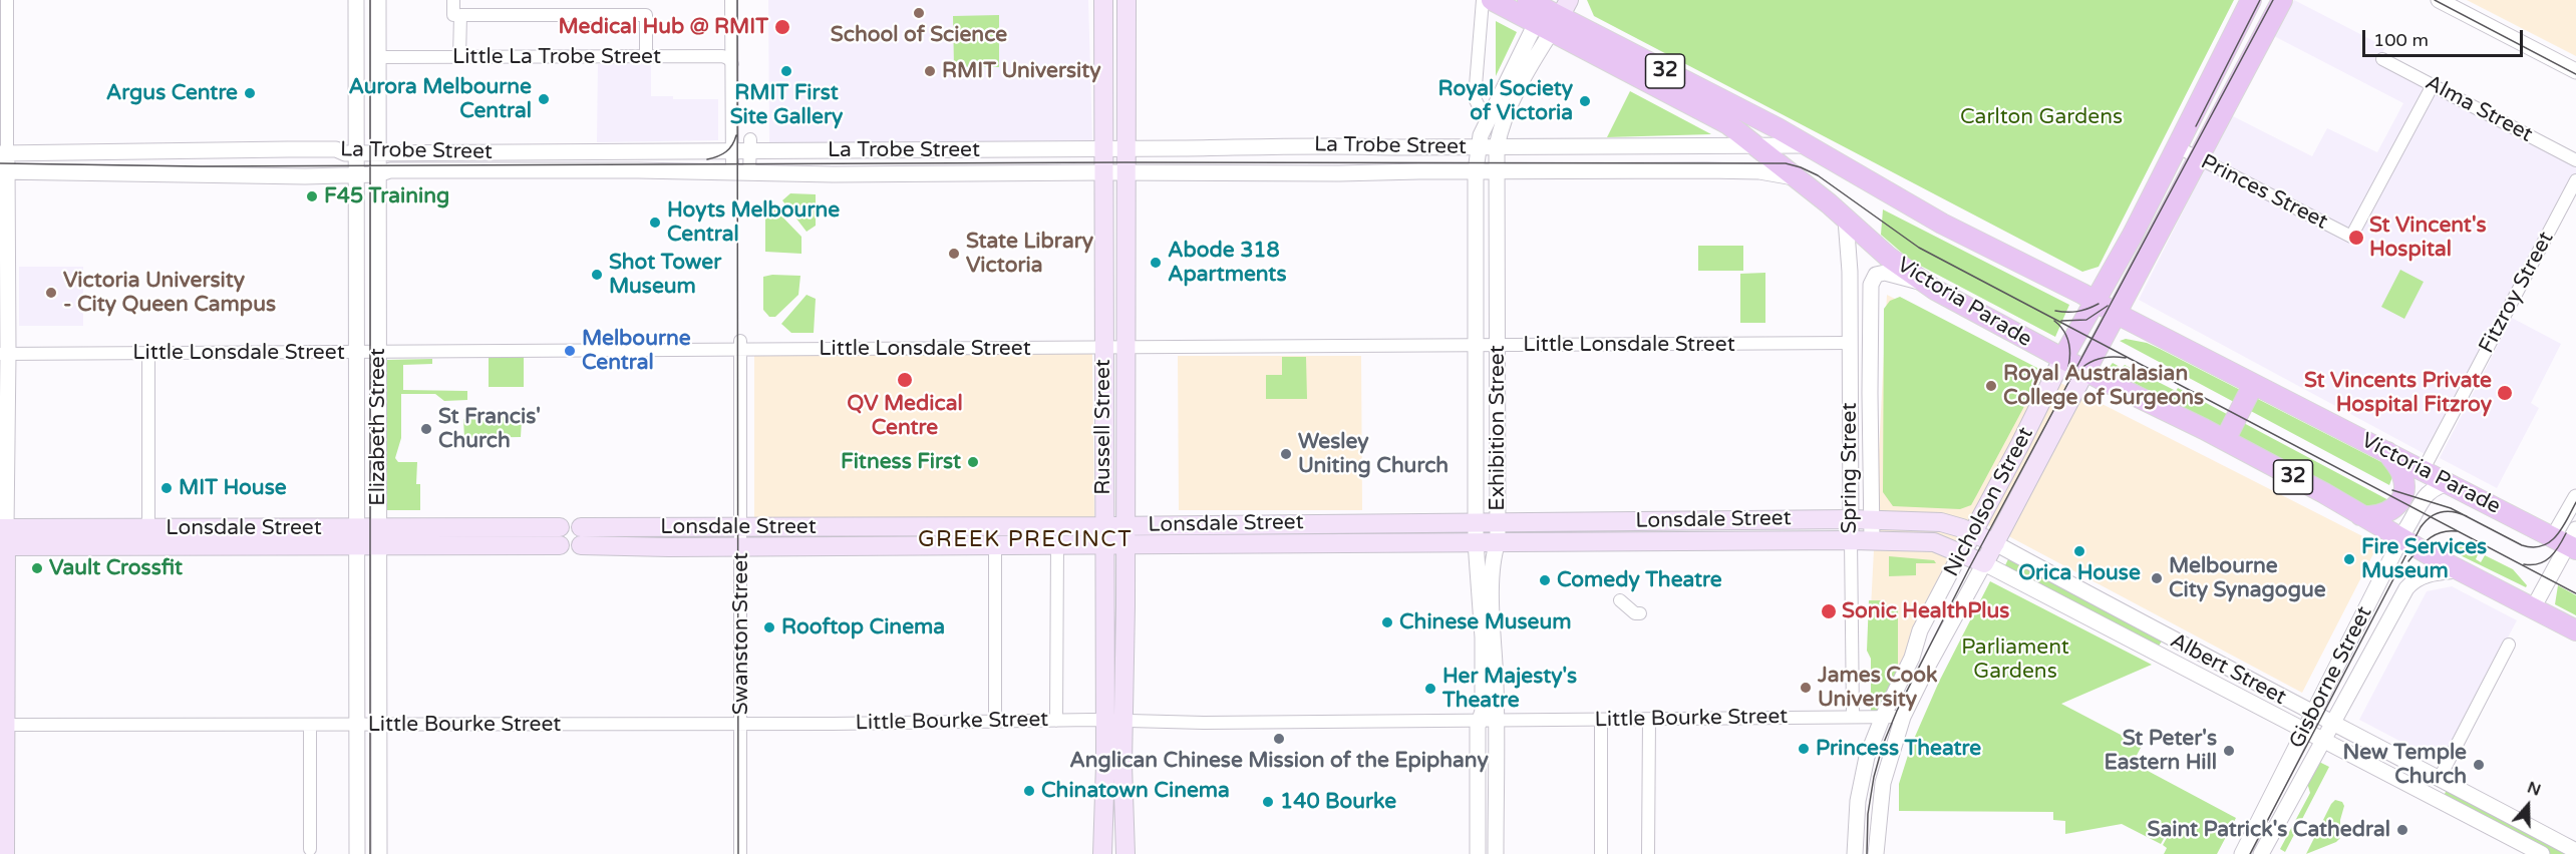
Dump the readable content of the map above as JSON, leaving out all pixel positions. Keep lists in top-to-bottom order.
{
  "streets": {
    "main road": [
      "32",
      "Victoria Parade",
      "Russell Street",
      "Nicholson Street",
      "Lonsdale Street",
      "Albert Street"
    ],
    "street": [
      "Little La Trobe Street",
      "Alma Street",
      "La Trobe Street",
      "Princes Street",
      "Fitzroy Street",
      "Little Lonsdale Street",
      "Elizabeth Street",
      "Exhibition Street",
      "Spring Street",
      "Swanston Street",
      "Gisborne Street",
      "Little Bourke Street"
    ]
  },
  "crossings": [
    ["Little La Trobe Street", "Elizabeth Street"],
    ["32", "La Trobe Street"],
    ["32", "Victoria Parade"],
    ["32", "Exhibition Street"],
    ["Alma Street", "Princes Street"],
    ["La Trobe Street", "Victoria Parade"],
    ["La Trobe Street", "Elizabeth Street"],
    ["La Trobe Street", "Russell Street"],
    ["La Trobe Street", "Exhibition Street"],
    ["Princes Street", "Nicholson Street"],
    ["Fitzroy Street", "Victoria Parade"],
    ["Victoria Parade", "Spring Street"],
    ["Victoria Parade", "Nicholson Street"],
    ["Victoria Parade", "Gisborne Street"],
    ["Little Lonsdale Street", "Elizabeth Street"],
    ["Little Lonsdale Street", "Russell Street"],
    ["Little Lonsdale Street", "Exhibition Street"],
    ["Little Lonsdale Street", "Spring Street"],
    ["Little Lonsdale Street", "Swanston Street"],
    ["Elizabeth Street", "Lonsdale Street"],
    ["Elizabeth Street", "Little Bourke Street"],
    ["Russell Street", "Lonsdale Street"],
    ["Russell Street", "Little Bourke Street"],
    ["Exhibition Street", "Lonsdale Street"],
    ["Exhibition Street", "Little Bourke Street"],
    ["Spring Street", "Lonsdale Street"],
    ["Spring Street", "Albert Street"],
    ["Spring Street", "Little Bourke Street"],
    ["Nicholson Street", "Albert Street"],
    ["Nicholson Street", "Little Bourke Street"],
    ["Lonsdale Street", "Swanston Street"],
    ["Lonsdale Street", "Albert Street"],
    ["Swanston Street", "Little Bourke Street"],
    ["Albert Street", "Gisborne Street"]
  ],
  "districts": ["GREEK PRECINCT"],
  "parks": ["Carlton Gardens", "Parliament Gardens"],
  "places": [
    "School of Science",
    "Medical Hub @ RMIT",
    "RMIT First Site Gallery",
    "RMIT University",
    "Argus Centre",
    "Aurora Melbourne Central",
    "Royal Society of Victoria",
    "F45 Training",
    "Hoyts Melbourne Central",
    "St Vincent's Hospital",
    "State Library Victoria",
    "Abode 318 Apartments",
    "Shot Tower Museum",
    "Victoria University - City Queen Campus",
    "Melbourne Central",
    "QV Medical Centre",
    "Royal Australasian College of Surgeons",
    "St Vincents Private Hospital Fitzroy",
    "St Francis' Church",
    "Wesley Uniting Church",
    "Fitness First",
    "MIT House",
    "Orica House",
    "Fire Services Museum",
    "Vault Crossfit",
    "Melbourne City Synagogue",
    "Comedy Theatre",
    "Sonic HealthPlus",
    "Chinese Museum",
    "Rooftop Cinema",
    "James Cook University",
    "Her Majesty's Theatre",
    "Anglican Chinese Mission of the Epiphany",
    "Princess Theatre",
    "St Peter's Eastern Hill",
    "New Temple Church",
    "Chinatown Cinema",
    "140 Bourke",
    "Saint Patrick's Cathedral"
  ],
  "scale_bar": "100 m",
  "north": "top"
}
